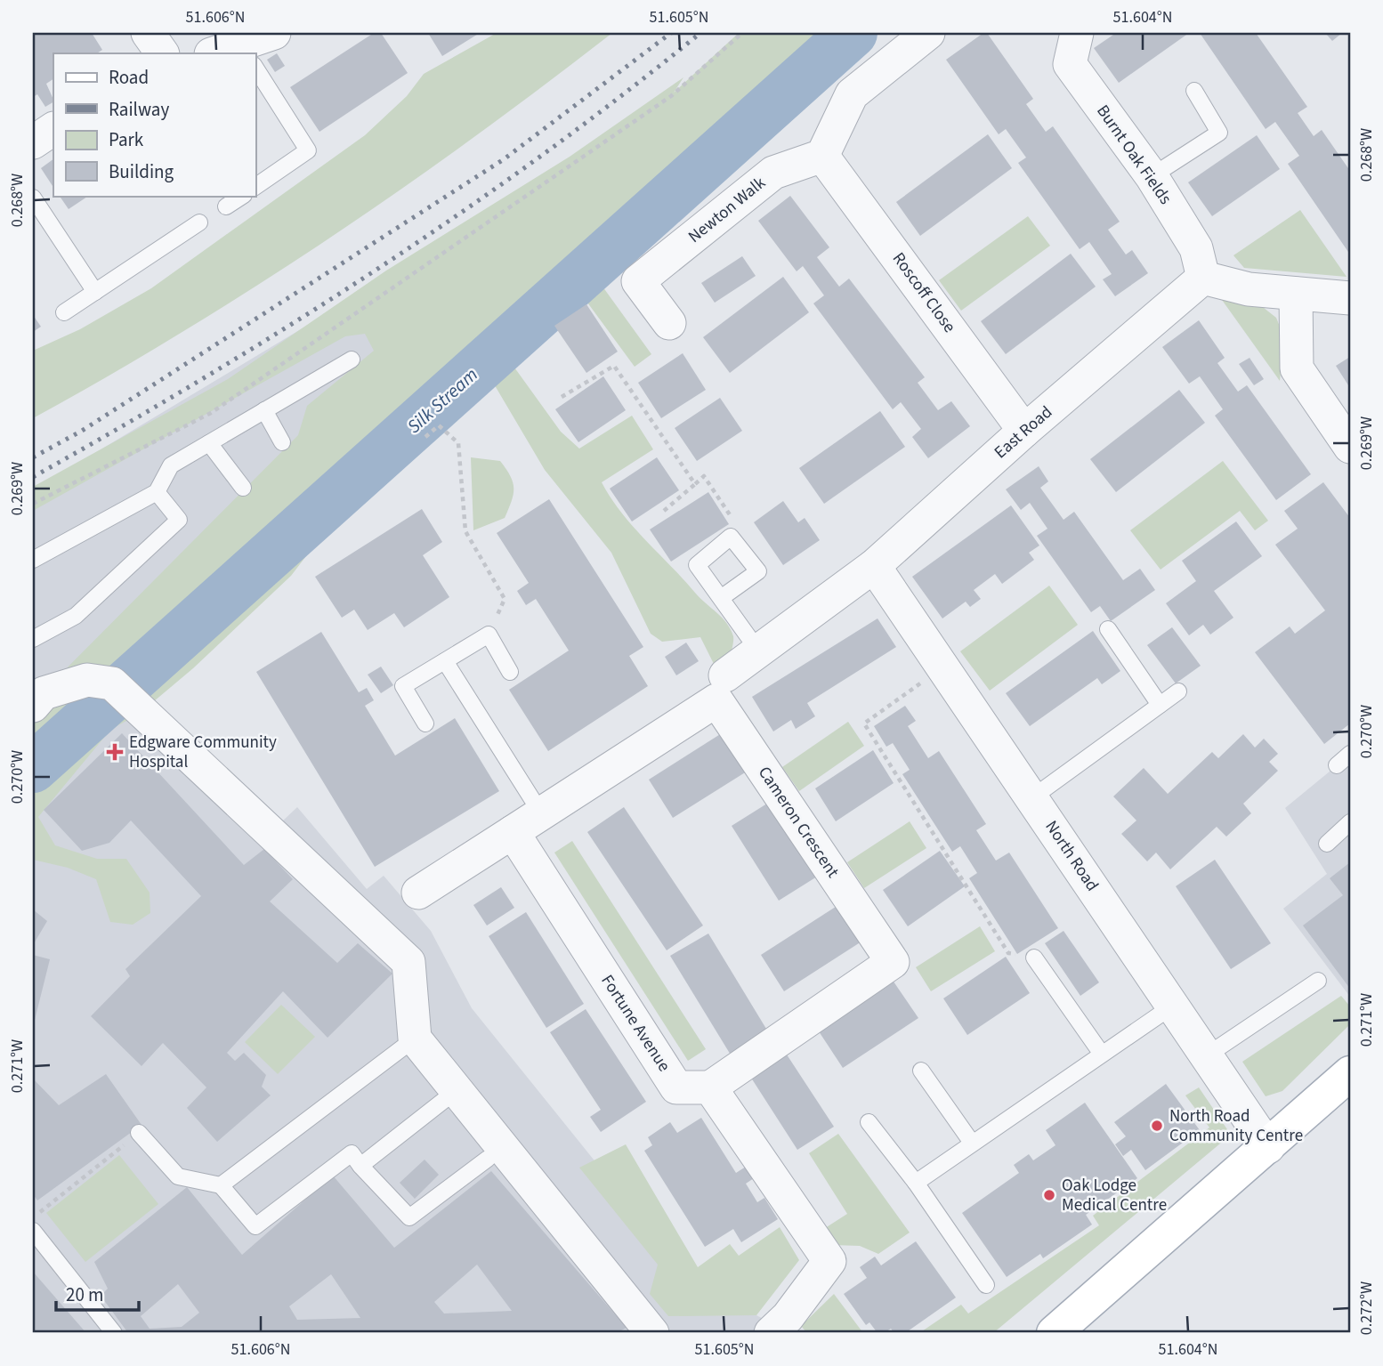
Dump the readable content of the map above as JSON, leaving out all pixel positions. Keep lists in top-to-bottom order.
{
  "streets": {
    "street": [
      "Burnt Oak Fields",
      "Newton Walk",
      "Roscoff Close",
      "East Road",
      "Cameron Crescent",
      "North Road",
      "Fortune Avenue"
    ]
  },
  "crossings": [
    ["Burnt Oak Fields", "East Road"],
    ["Newton Walk", "Roscoff Close"],
    ["Roscoff Close", "East Road"],
    ["East Road", "North Road"],
    ["Cameron Crescent", "Fortune Avenue"]
  ],
  "water": ["Silk Stream"],
  "places": {
    "health": ["Edgware Community Hospital"],
    "other": ["North Road Community Centre", "Oak Lodge Medical Centre"]
  },
  "legend": [
    "Road",
    "Railway",
    "Park",
    "Building"
  ],
  "scale_bar": "20 m",
  "coordinates": [
    "51.606°N",
    "51.605°N",
    "51.604°N",
    "0.268°W",
    "0.269°W",
    "0.270°W",
    "0.271°W",
    "0.272°W"
  ]
}
